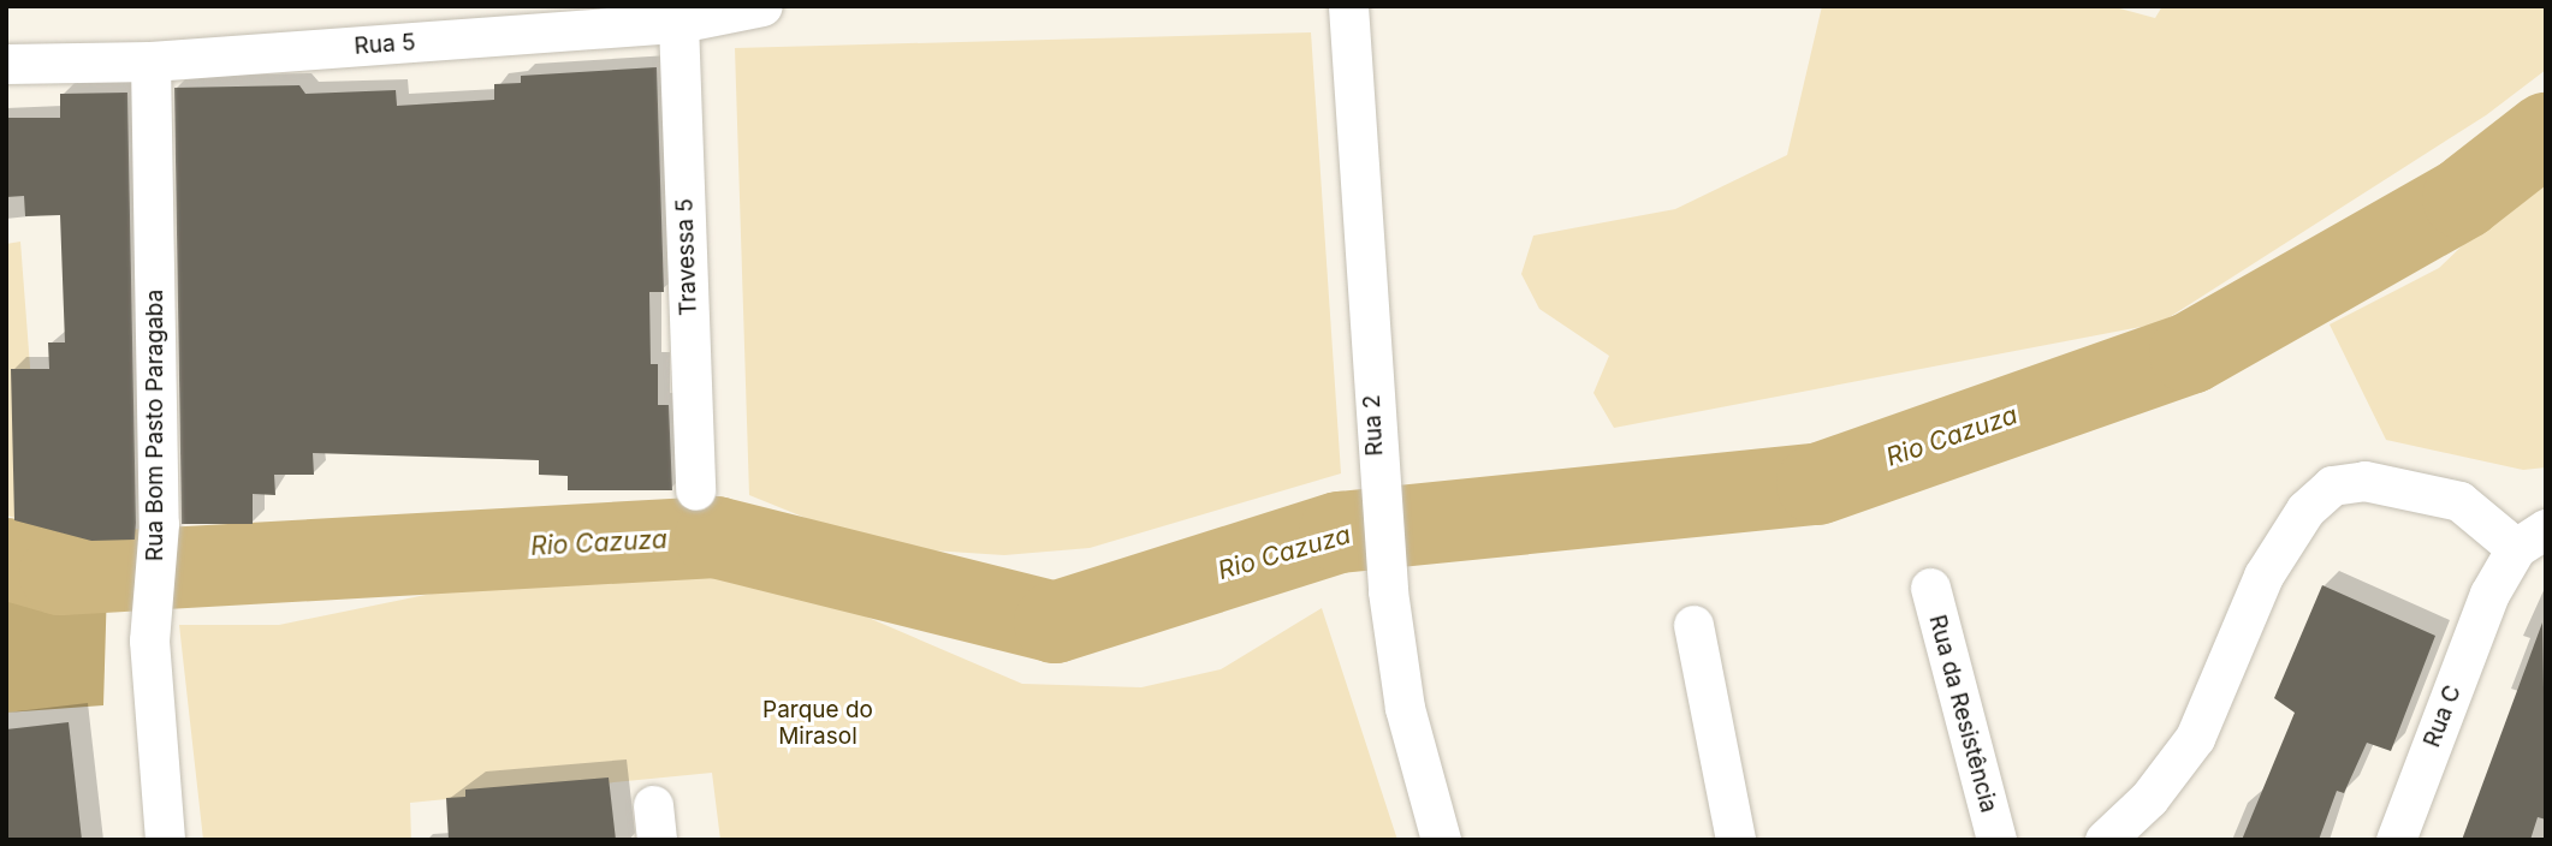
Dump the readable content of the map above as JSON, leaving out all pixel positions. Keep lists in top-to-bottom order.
{
  "streets": {
    "street": [
      "Rua 5",
      "Travessa 5",
      "Rua Bom Pasto Paragaba",
      "Rua 2",
      "Rua da Resistência",
      "Rua C"
    ]
  },
  "crossings": [
    ["Rua 5", "Travessa 5"],
    ["Rua 5", "Rua Bom Pasto Paragaba"]
  ],
  "water": ["Rio Cazuza"],
  "parks": ["Parque do Mirasol"]
}
